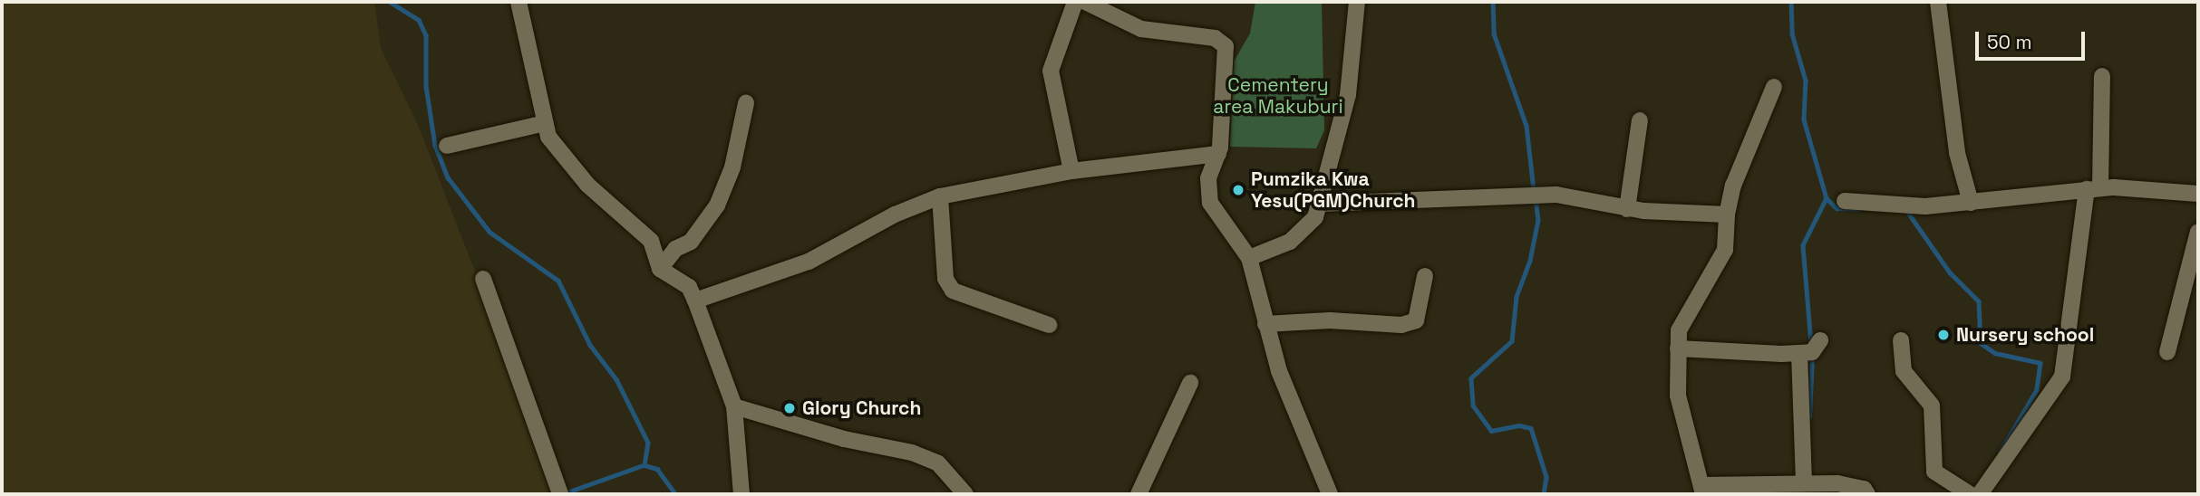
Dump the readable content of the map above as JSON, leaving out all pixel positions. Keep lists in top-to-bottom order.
{
  "parks": ["Cementery area Makuburi"],
  "places": ["Pumzika Kwa Yesu(PGM)Church", "Nursery school", "Glory Church"],
  "scale_bar": "50 m"
}
